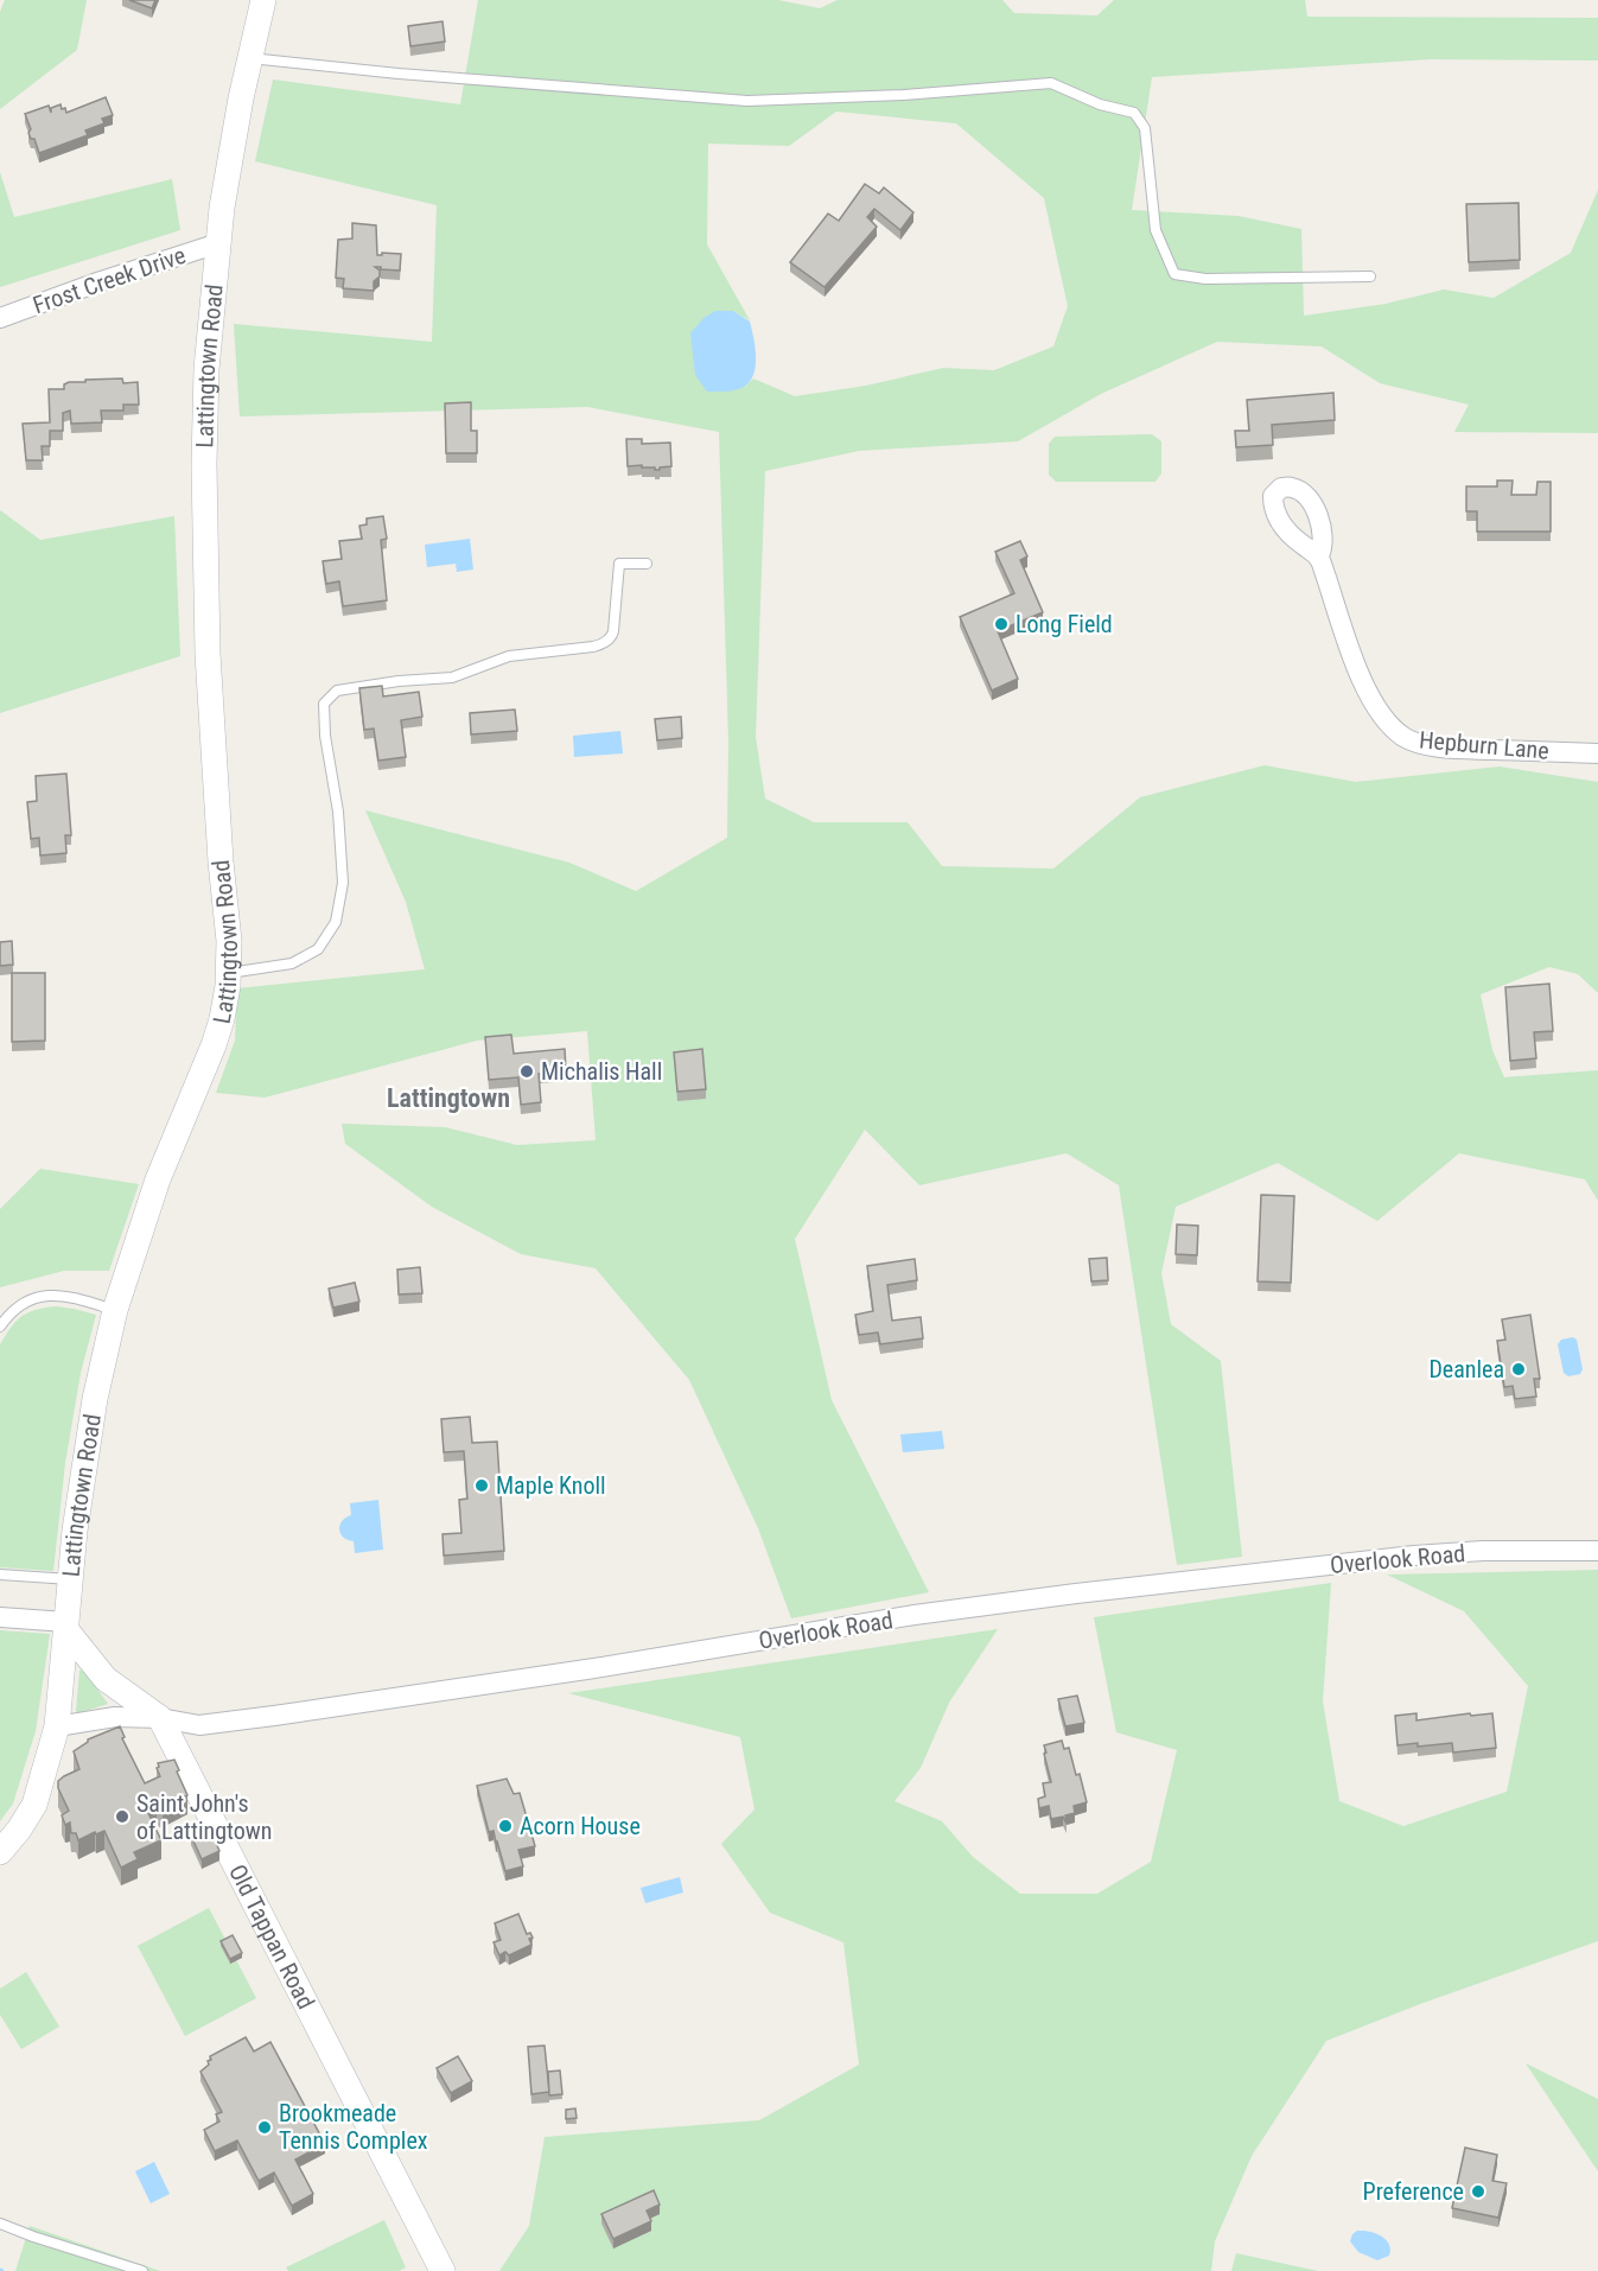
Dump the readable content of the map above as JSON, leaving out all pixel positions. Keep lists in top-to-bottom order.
{
  "streets": {
    "street": [
      "Frost Creek Drive",
      "Lattingtown Road",
      "Hepburn Lane",
      "Overlook Road",
      "Old Tappan Road"
    ]
  },
  "crossings": [
    ["Frost Creek Drive", "Lattingtown Road"],
    ["Lattingtown Road", "Overlook Road"],
    ["Lattingtown Road", "Old Tappan Road"],
    ["Overlook Road", "Old Tappan Road"]
  ],
  "districts": ["Lattingtown"],
  "places": [
    "Long Field",
    "Michalis Hall",
    "Deanlea",
    "Maple Knoll",
    "Saint John's of Lattingtown",
    "Acorn House",
    "Brookmeade Tennis Complex",
    "Preference"
  ]
}
